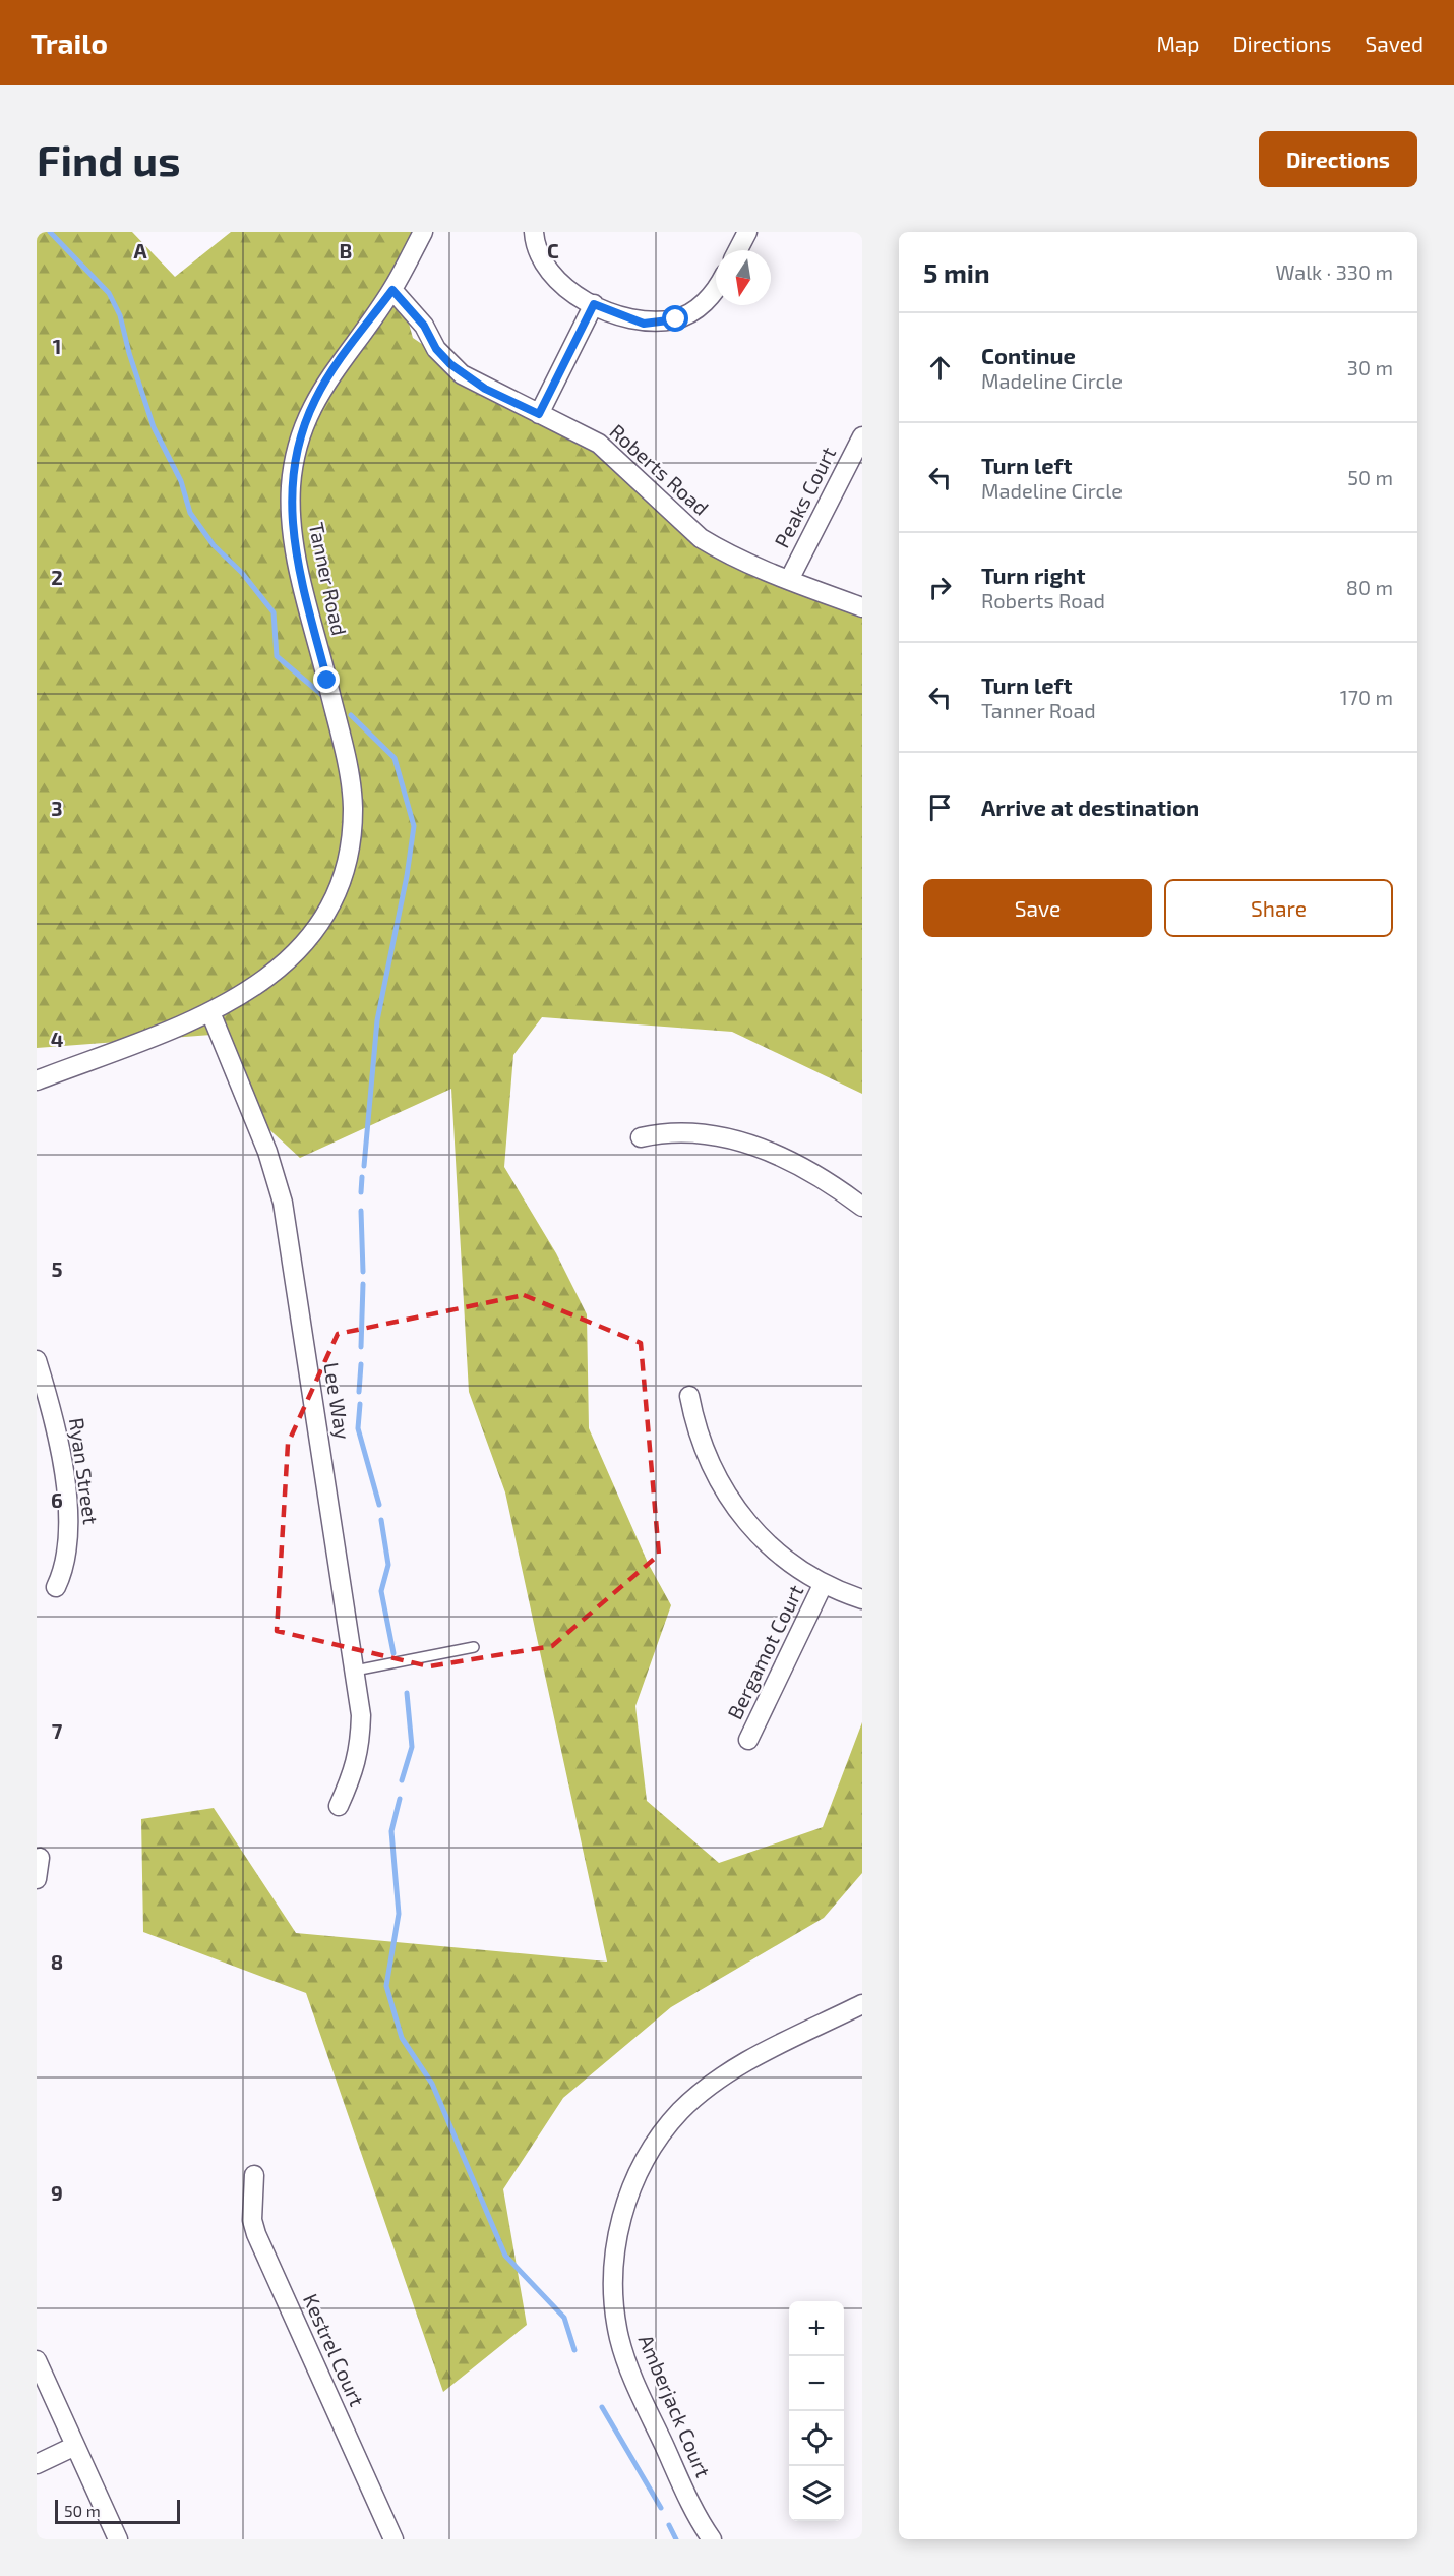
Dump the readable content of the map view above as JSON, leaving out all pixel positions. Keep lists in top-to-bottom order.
{
  "streets": {
    "street": [
      "Roberts Road",
      "Peaks Court",
      "Tanner Road",
      "Lee Way",
      "Ryan Street",
      "Bergamot Court",
      "Kestrel Court",
      "Amberjack Court"
    ]
  },
  "crossings": [
    ["Roberts Road", "Peaks Court"],
    ["Roberts Road", "Tanner Road"],
    ["Tanner Road", "Lee Way"]
  ],
  "scale_bar": "50 m",
  "north": "bottom",
  "page": {
    "header": "Trailo",
    "nav": ["Map", "Directions", "Saved"],
    "buttons": [
      "Directions",
      ["Save", "Share"]
    ],
    "title": "Find us",
    "heading": ["5 min", "Walk · 330 m"],
    "list": [
      ["Continue", "Madeline Circle", "30 m"],
      ["Turn left", "Madeline Circle", "50 m"],
      ["Turn right", "Roberts Road", "80 m"],
      ["Turn left", "Tanner Road", "170 m"],
      "Arrive at destination"
    ],
    "map_buttons": ["+", "−"],
    "scale": "50 m"
  },
  "grid": {
    "columns": ["A", "B", "C"],
    "rows": [
      "1",
      "2",
      "3",
      "4",
      "5",
      "6",
      "7",
      "8",
      "9"
    ]
  }
}
